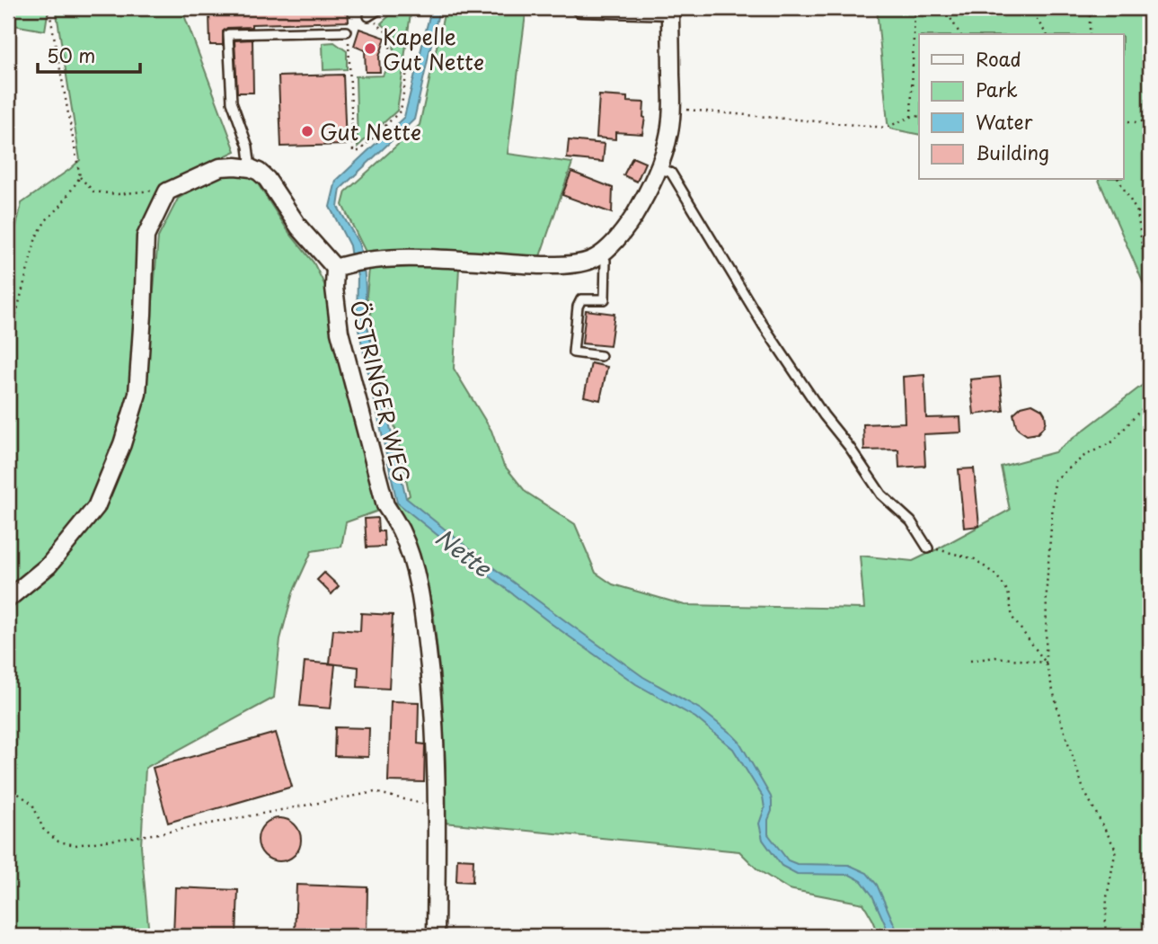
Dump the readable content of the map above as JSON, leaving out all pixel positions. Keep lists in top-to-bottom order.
{
  "streets": {
    "street": ["ÖSTRINGER WEG"]
  },
  "water": ["Nette"],
  "places": ["Kapelle Gut Nette", "Gut Nette"],
  "legend": [
    "Road",
    "Park",
    "Water",
    "Building"
  ],
  "scale_bar": "50 m"
}
